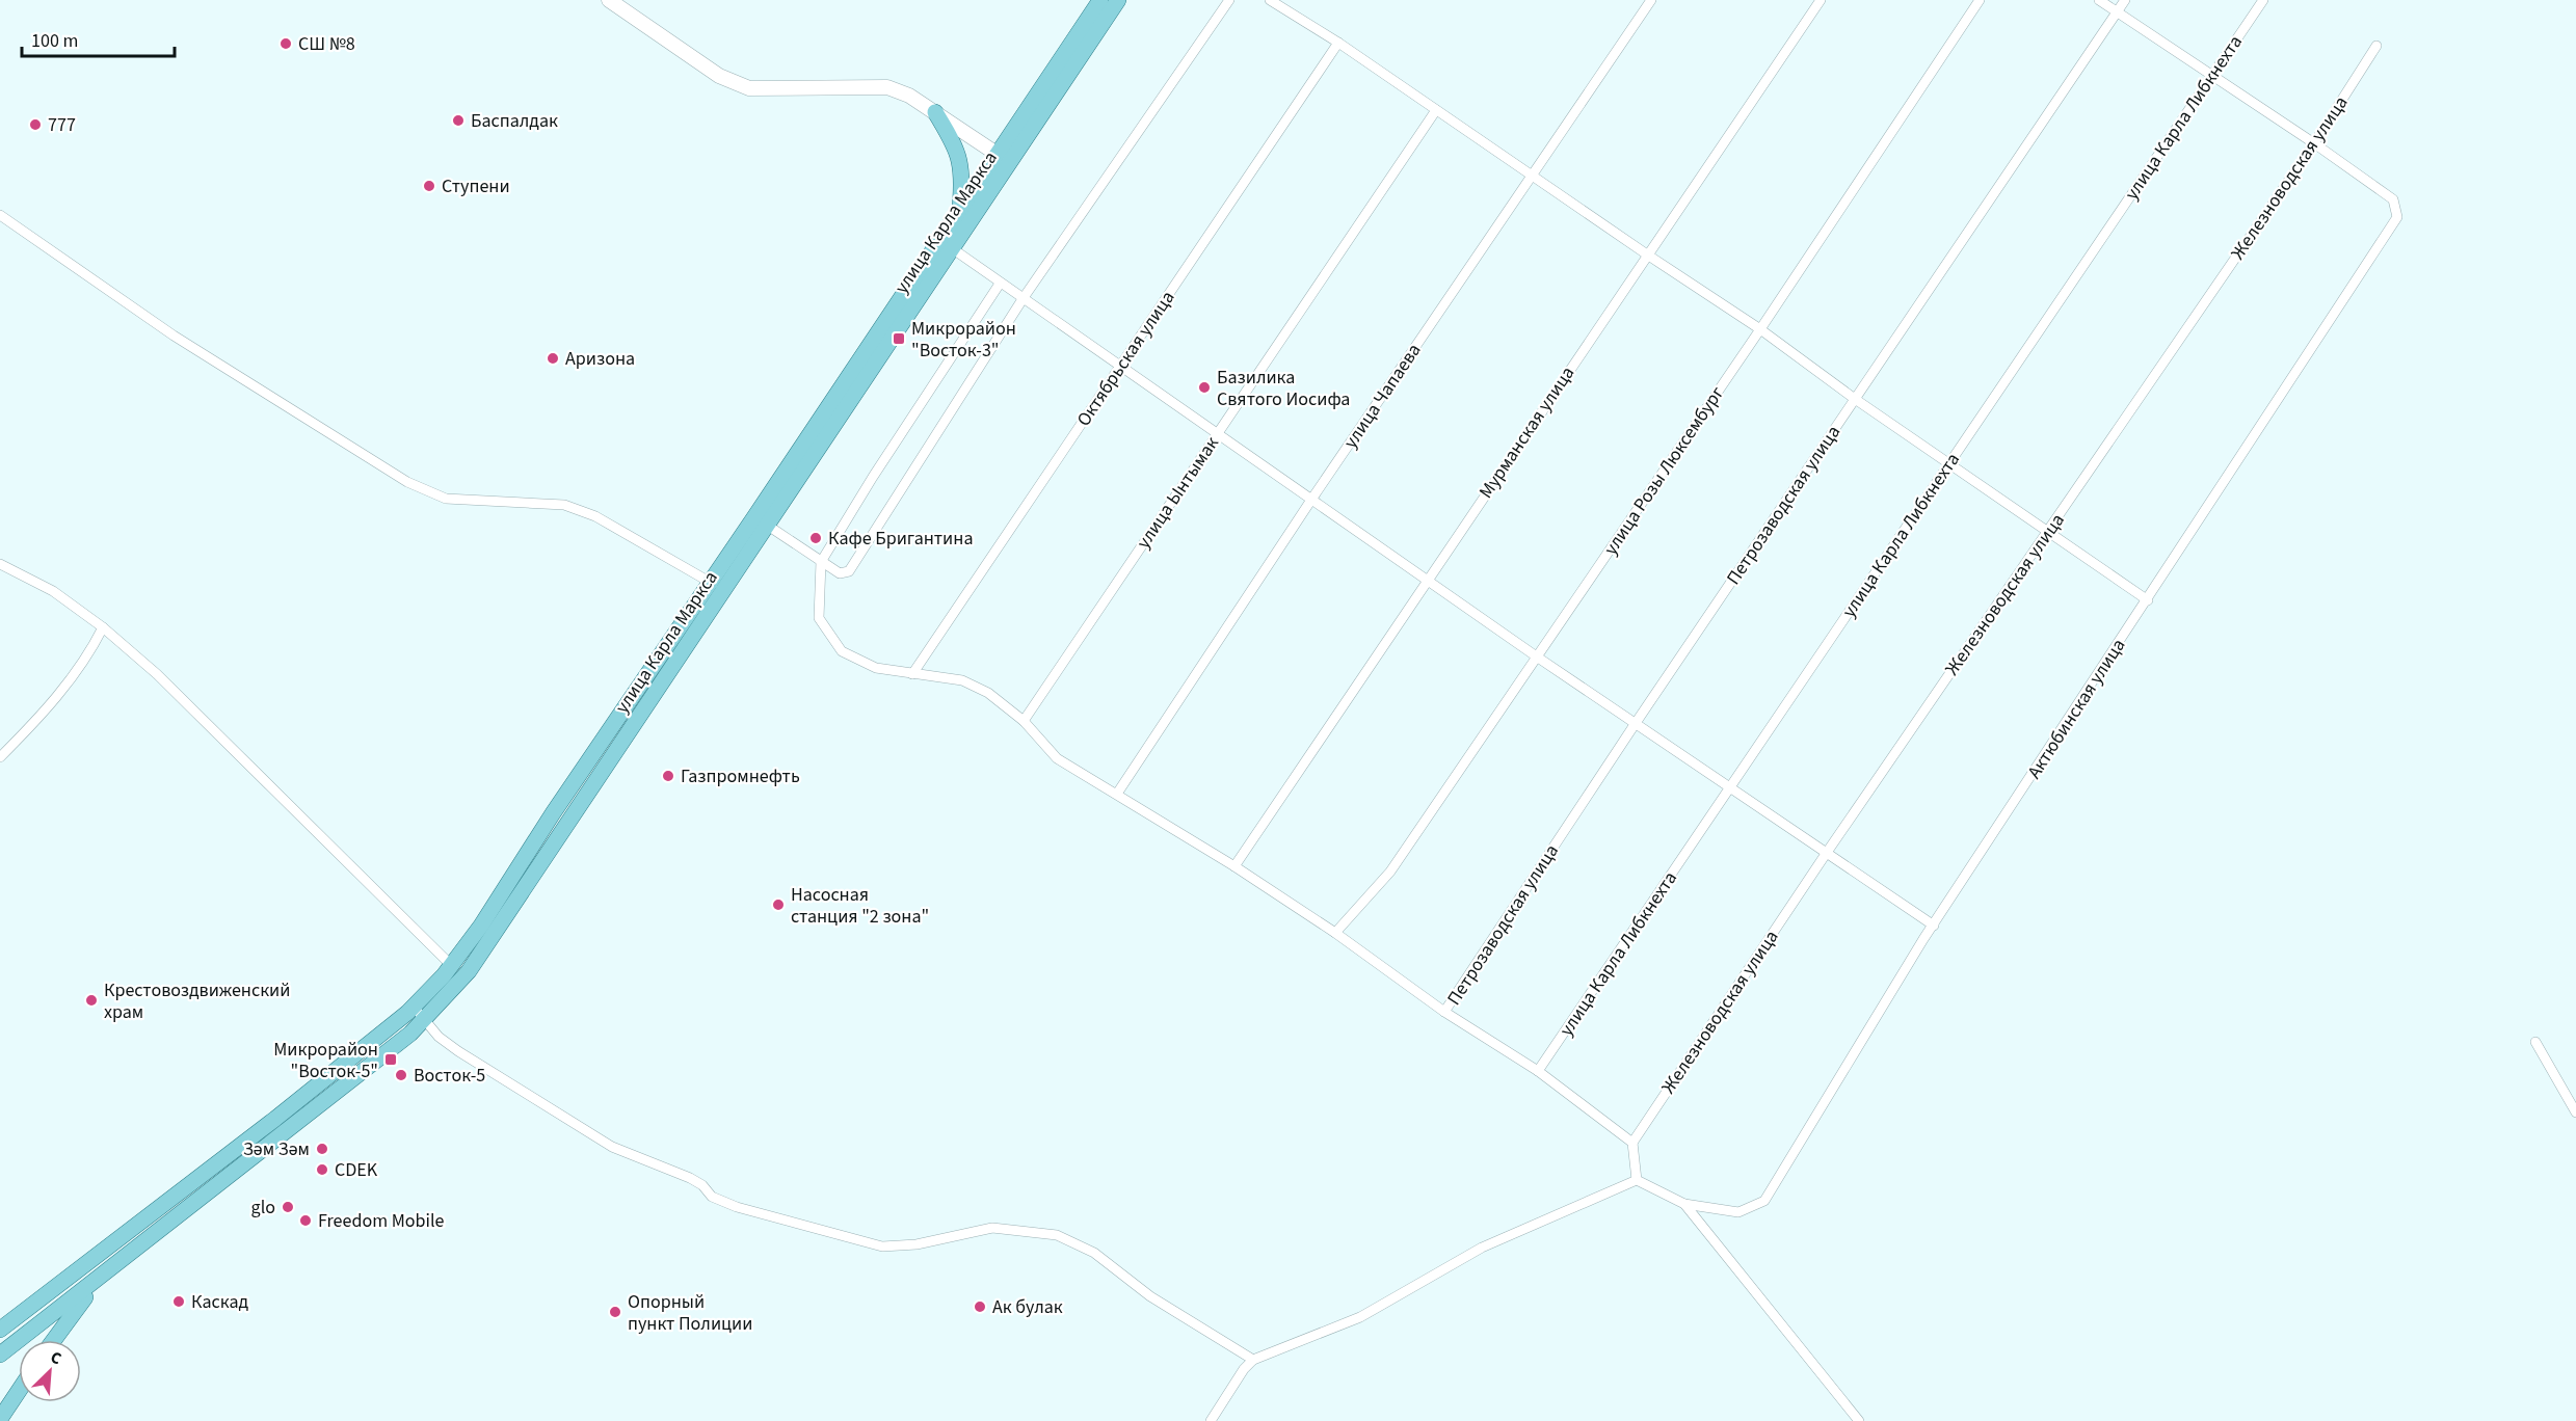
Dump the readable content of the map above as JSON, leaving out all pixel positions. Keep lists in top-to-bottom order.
{
  "streets": {
    "main road": ["улица Карла Маркса"],
    "street": [
      "улица Карла Либкнехта",
      "Железноводская улица",
      "Октябрьская улица",
      "улица Чапаева",
      "Мурманская улица",
      "улица Розы Люксембург",
      "улица Ынтымак",
      "Петрозаводская улица",
      "Актюбинская улица"
    ]
  },
  "crossings": [
    ["Железноводская улица", "Актюбинская улица"]
  ],
  "places": {
    "other": [
      "СШ №8",
      "Баспалдак",
      "777",
      "Ступени",
      "Аризона",
      "Базилика Святого Иосифа",
      "Кафе Бригантина",
      "Газпромнефть",
      "Насосная станция \"2 зона\"",
      "Крестовоздвиженский храм",
      "Восток-5",
      "Зәм Зәм",
      "CDEK",
      "glo",
      "Freedom Mobile",
      "Каскад",
      "Ак булак",
      "Опорный пункт Полиции"
    ],
    "transit": ["Микрорайон \"Восток-3\"", "Микрорайон \"Восток-5\""]
  },
  "scale_bar": "100 m",
  "north": "top right"
}
